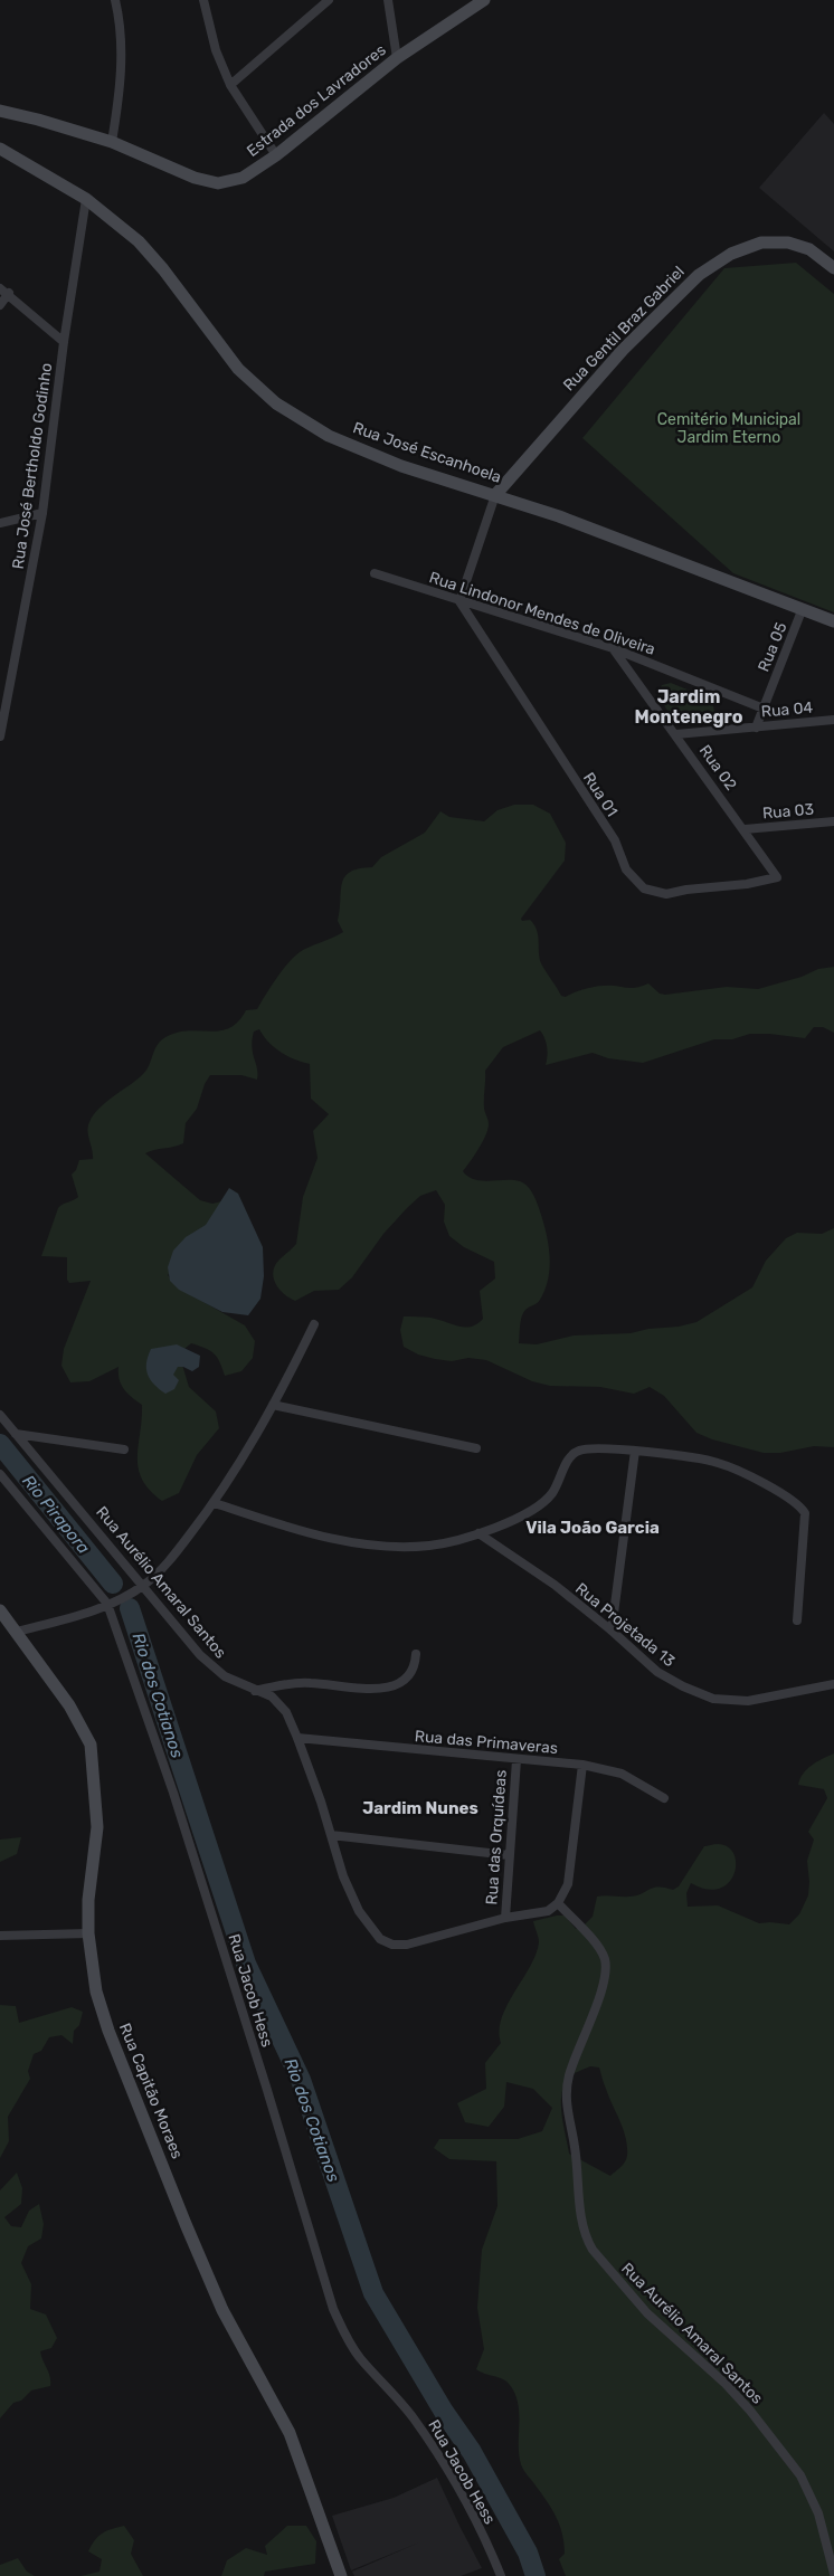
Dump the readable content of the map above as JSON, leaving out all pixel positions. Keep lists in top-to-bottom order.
{
  "streets": {
    "street": [
      "Estrada dos Lavradores",
      "Rua Gentil Braz Gabriel",
      "Rua José Escanhoela",
      "Rua José Bertholdo Godinho",
      "Rua Lindonor Mendes de Oliveira",
      "Rua 05",
      "Rua 04",
      "Rua 02",
      "Rua 01",
      "Rua 03",
      "Rua Aurélio Amaral Santos",
      "Rua Projetada 13",
      "Rua das Primaveras",
      "Rua das Orquídeas",
      "Rua Jacob Hess",
      "Rua Capitão Moraes"
    ]
  },
  "crossings": [
    ["Rua Gentil Braz Gabriel", "Rua José Escanhoela"],
    ["Rua José Escanhoela", "Rua José Bertholdo Godinho"],
    ["Rua José Escanhoela", "Rua 05"],
    ["Rua Lindonor Mendes de Oliveira", "Rua 05"],
    ["Rua Lindonor Mendes de Oliveira", "Rua 02"],
    ["Rua Lindonor Mendes de Oliveira", "Rua 01"],
    ["Rua 05", "Rua 04"],
    ["Rua 04", "Rua 02"],
    ["Rua 02", "Rua 01"],
    ["Rua 02", "Rua 03"],
    ["Rua Aurélio Amaral Santos", "Rua das Primaveras"],
    ["Rua Aurélio Amaral Santos", "Rua das Orquídeas"],
    ["Rua das Primaveras", "Rua das Orquídeas"]
  ],
  "districts": ["Jardim Montenegro", "Vila João Garcia", "Jardim Nunes"],
  "water": ["Rio Pirapora", "Rio dos Cotianos"],
  "parks": ["Cemitério Municipal Jardim Eterno"]
}
